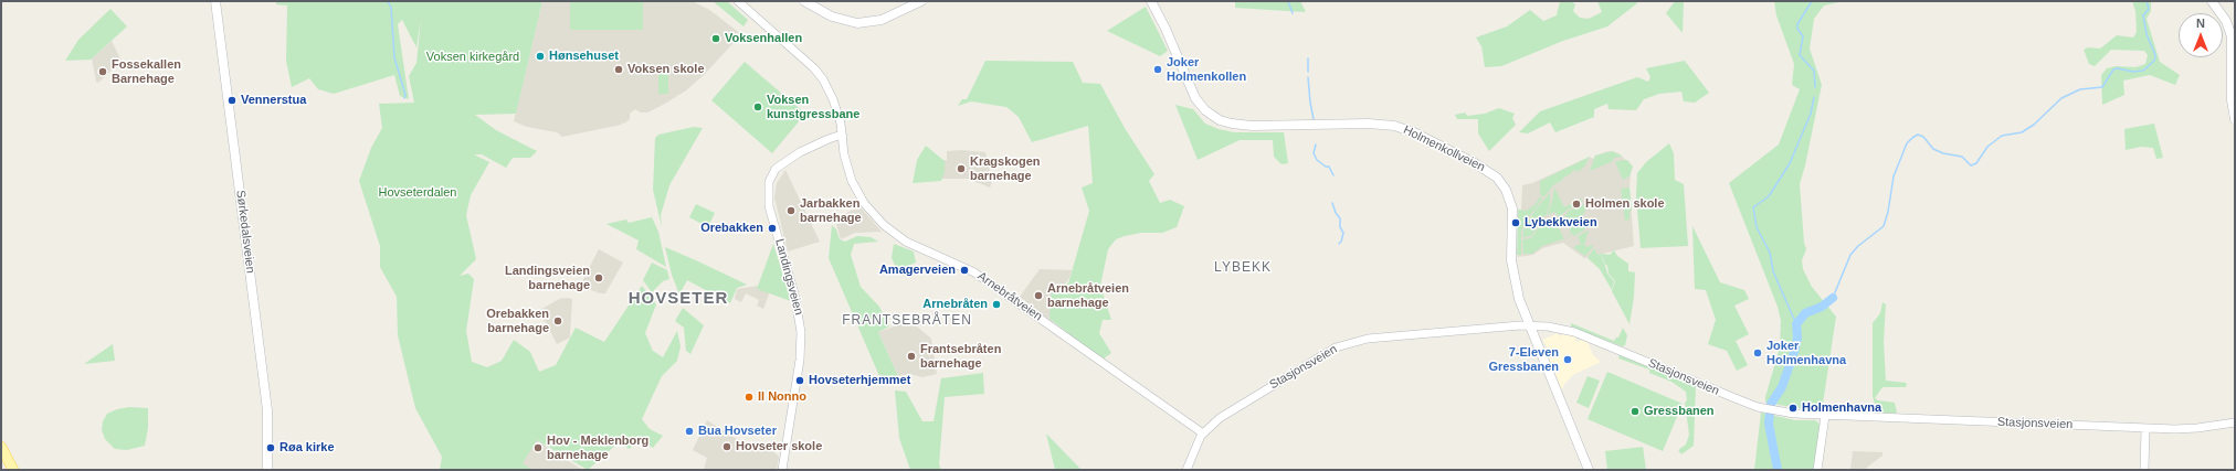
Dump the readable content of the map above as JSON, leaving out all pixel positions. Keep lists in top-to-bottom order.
{
  "streets": {
    "main road": ["Holmenkollveien", "Sørkedalsveien"],
    "street": ["Landingsveien", "Arnebråtveien", "Stasjonsveien"]
  },
  "crossings": [
    ["Holmenkollveien", "Stasjonsveien"],
    ["Landingsveien", "Arnebråtveien"],
    ["Arnebråtveien", "Stasjonsveien"]
  ],
  "districts": ["LYBEKK", "HOVSETER", "FRANTSEBRÅTEN"],
  "parks": ["Voksen kirkegård", "Hovseterdalen"],
  "places": [
    "Voksenhallen",
    "Hønsehuset",
    "Voksen skole",
    "Joker Holmenkollen",
    "Fossekallen Barnehage",
    "Vennerstua",
    "Voksen kunstgressbane",
    "Kragskogen barnehage",
    "Holmen skole",
    "Jarbakken barnehage",
    "Lybekkveien",
    "Orebakken",
    "Amagerveien",
    "Landingsveien barnehage",
    "Arnebråtveien barnehage",
    "Arnebråten",
    "Orebakken barnehage",
    "Joker Holmenhavna",
    "Frantsebråten barnehage",
    "7-Eleven Gressbanen",
    "Hovseterhjemmet",
    "Il Nonno",
    "Holmenhavna",
    "Gressbanen",
    "Bua Hovseter",
    "Hovseter skole",
    "Røa kirke",
    "Hov - Meklenborg barnehage"
  ],
  "north": "top"
}
